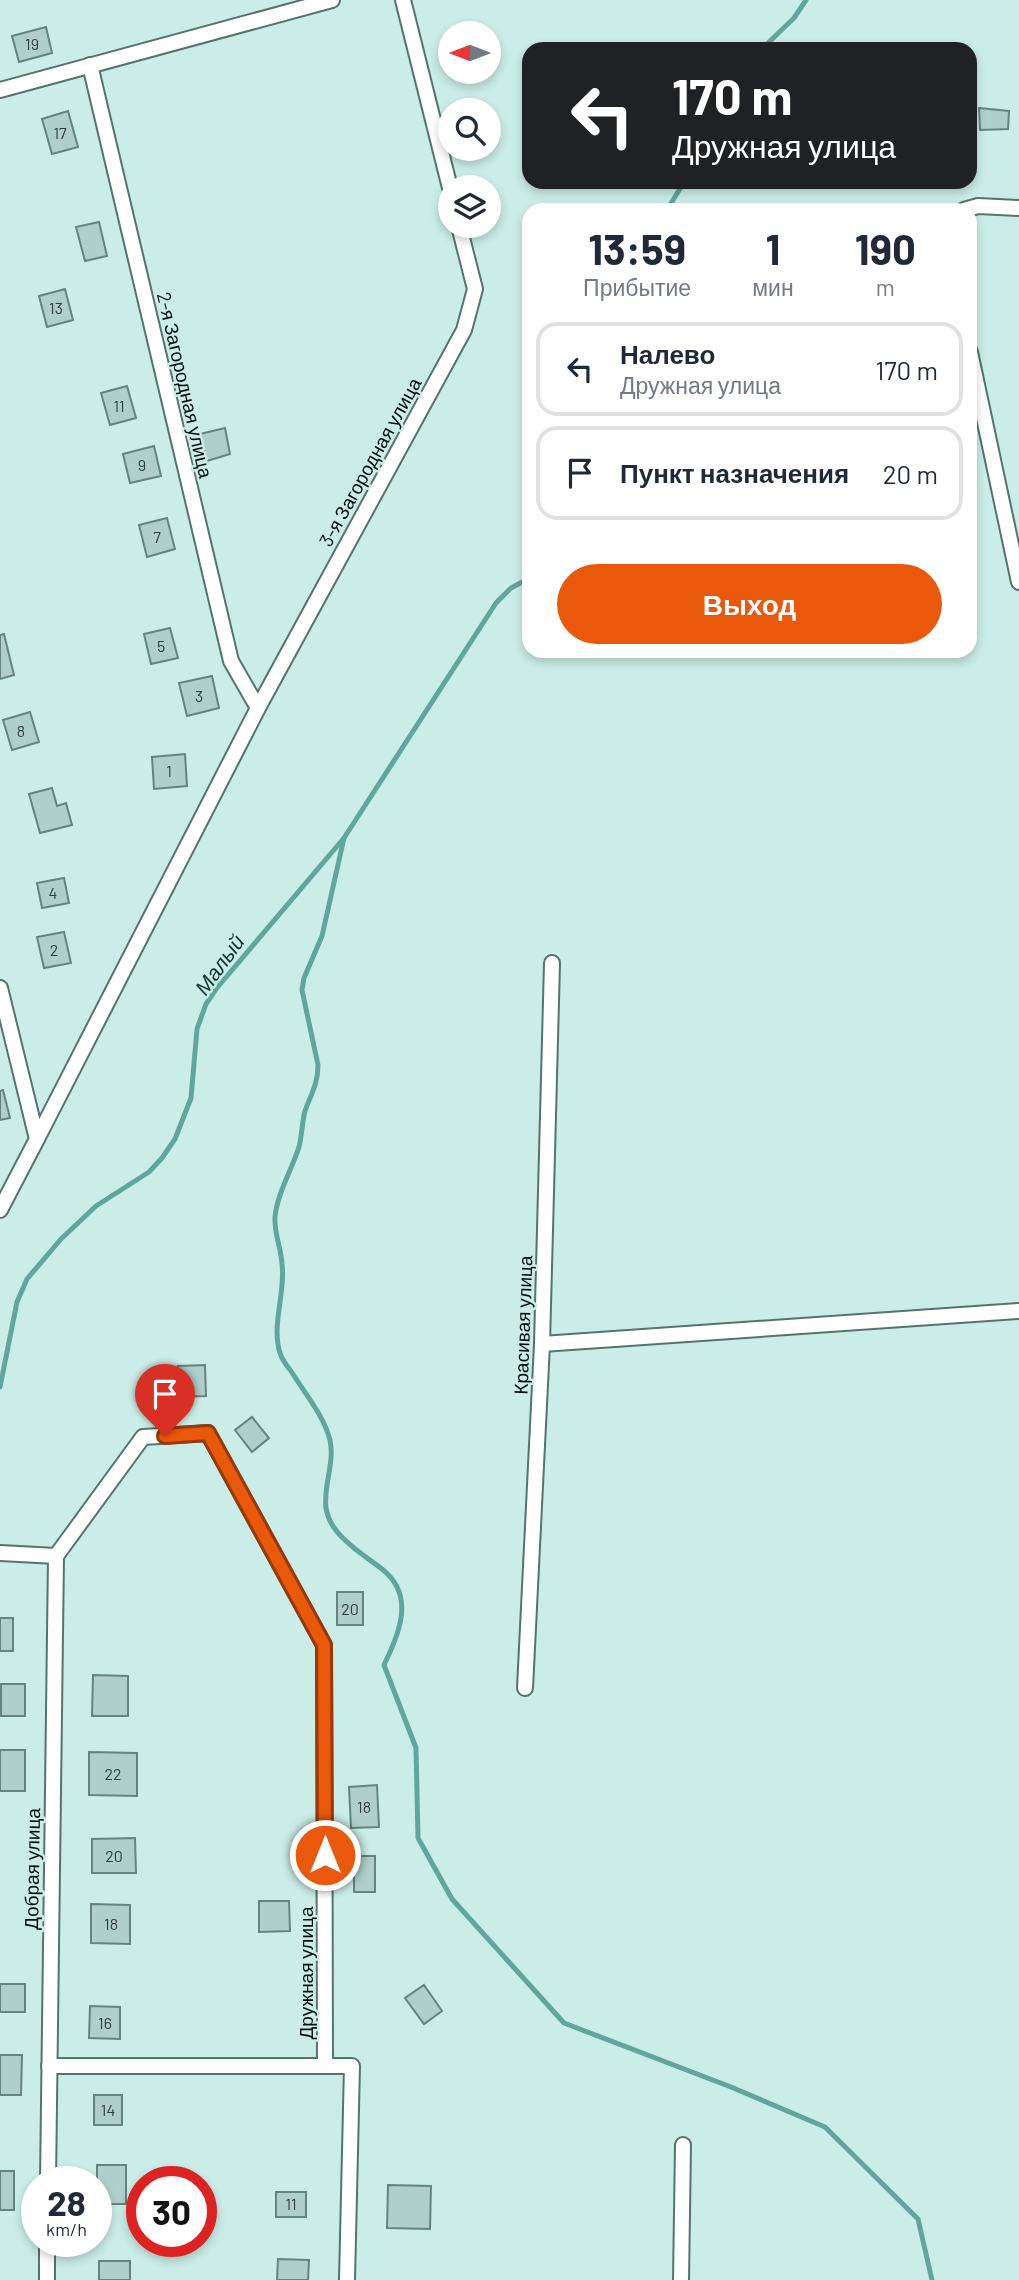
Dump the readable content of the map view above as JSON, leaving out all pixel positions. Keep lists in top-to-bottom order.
{
  "streets": {
    "street": [
      "2-я Загородная улица",
      "3-я Загородная улица",
      "Красивая улица",
      "Добрая улица",
      "Дружная улица"
    ]
  },
  "crossings": [
    ["2-я Загородная улица", "3-я Загородная улица"],
    ["Добрая улица", "Дружная улица"]
  ],
  "water": ["Малый"],
  "house_numbers": [
    "19",
    "17",
    "13",
    "11",
    "9",
    "7",
    "5",
    "3",
    "8",
    "1",
    "4",
    "2",
    "20",
    "22",
    "18",
    "20",
    "18",
    "16",
    "14",
    "11"
  ],
  "north": "left",
  "page": {
    "turn": ["170 m", "Дружная улица"],
    "eta": [
      "13:59",
      "Прибытие",
      "1",
      "мин",
      "190",
      "m"
    ],
    "list": [
      {
        "name": "Налево",
        "note": "Дружная улица",
        "value": "170 m"
      },
      {
        "name": "Пункт назначения",
        "value": "20 m"
      }
    ],
    "buttons": "Выход",
    "speed": "28 km/h",
    "limit": "30"
  }
}
